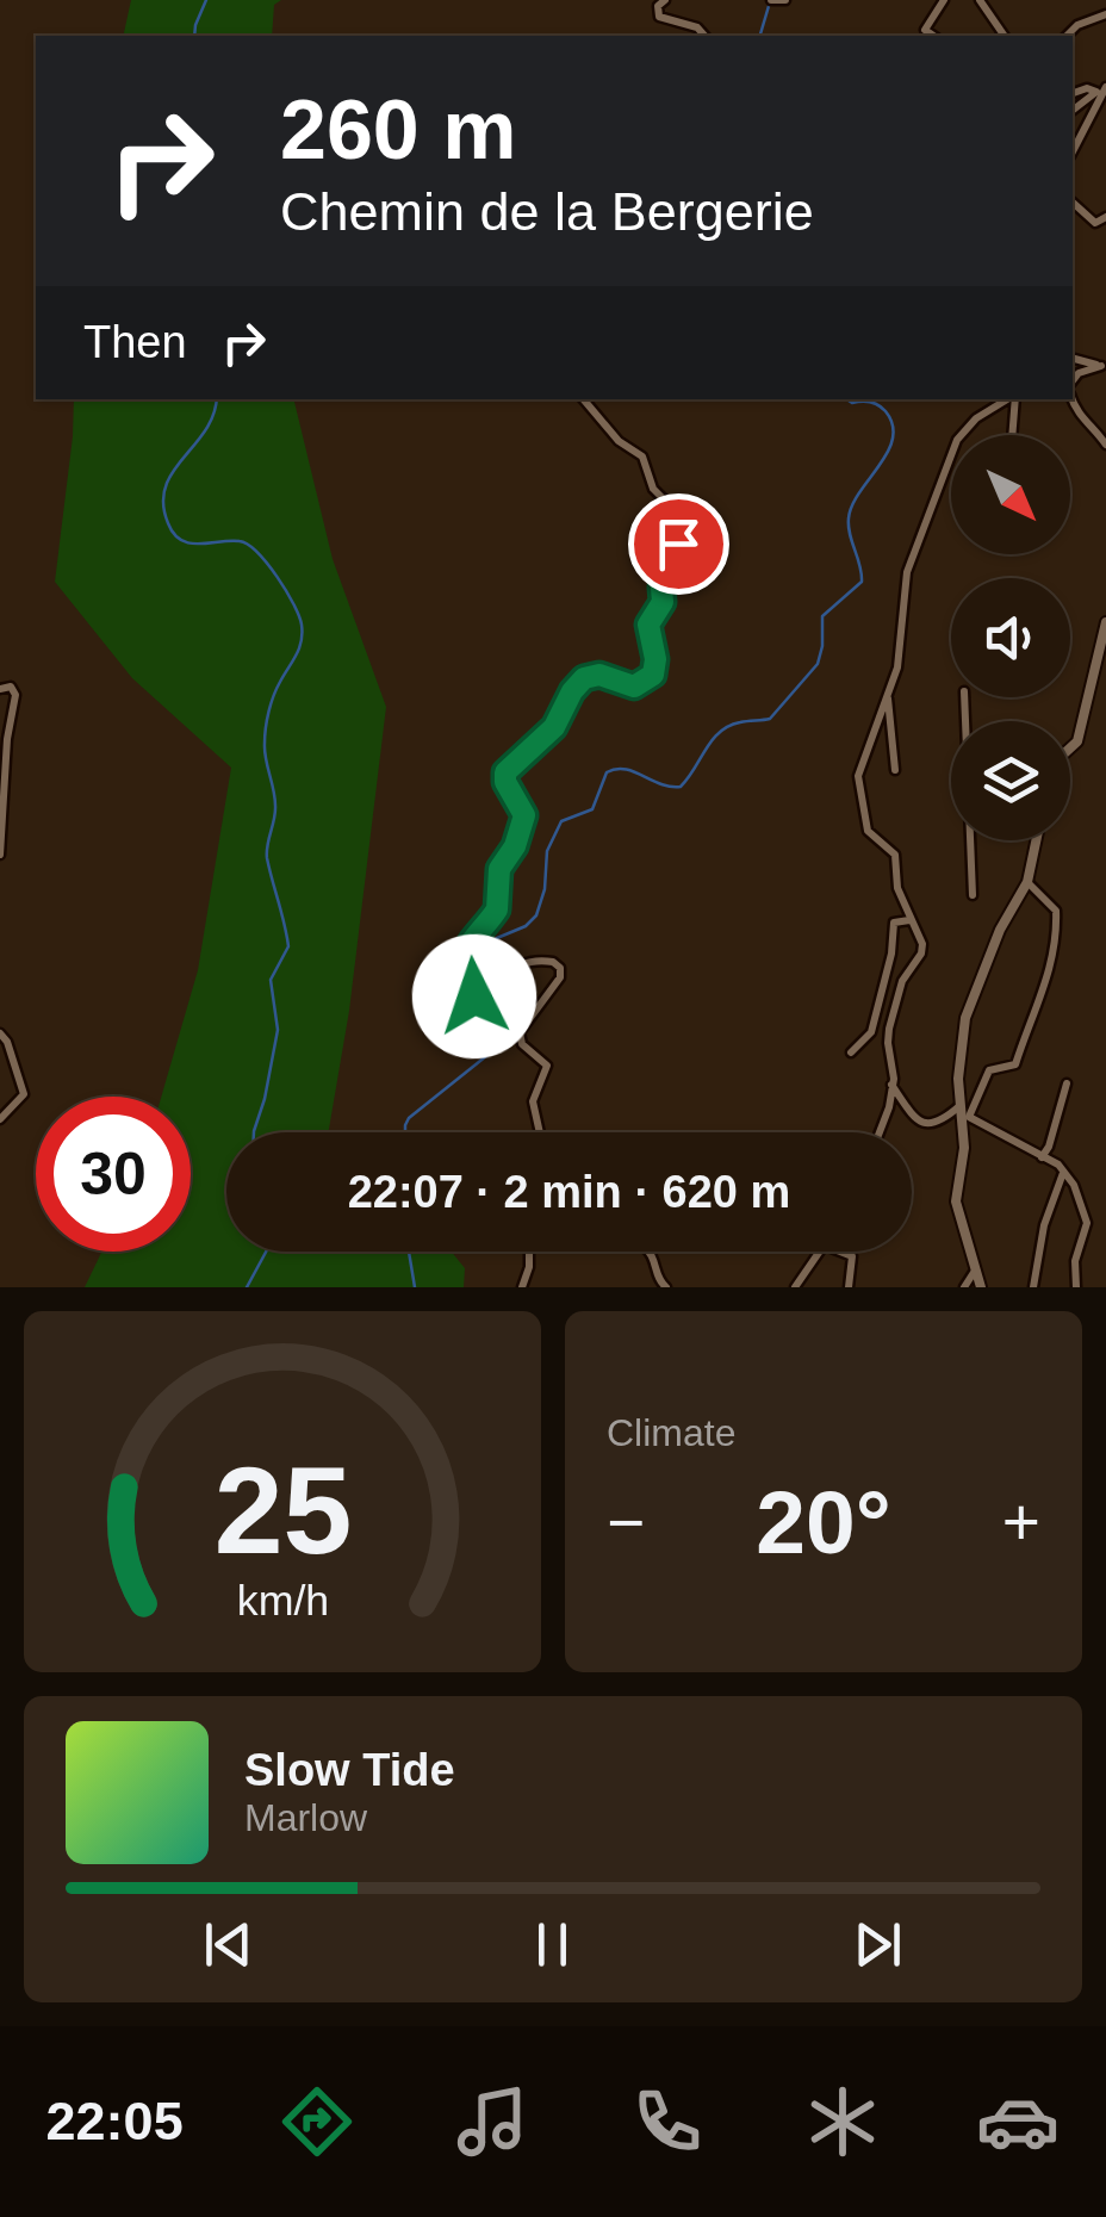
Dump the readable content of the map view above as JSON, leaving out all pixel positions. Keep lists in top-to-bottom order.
{
  "north": "bottom right",
  "page": {
    "turn": ["260 m", "Chemin de la Bergerie"],
    "then": "Then",
    "limit": "30",
    "trip": "22:07 · 2 min · 620 m",
    "tile": "Climate",
    "heat": ["−", "20°", "+"],
    "song": ["Slow Tide", "Marlow"],
    "tabs": "22:05",
    "gauge": ["25", "km/h"]
  }
}
